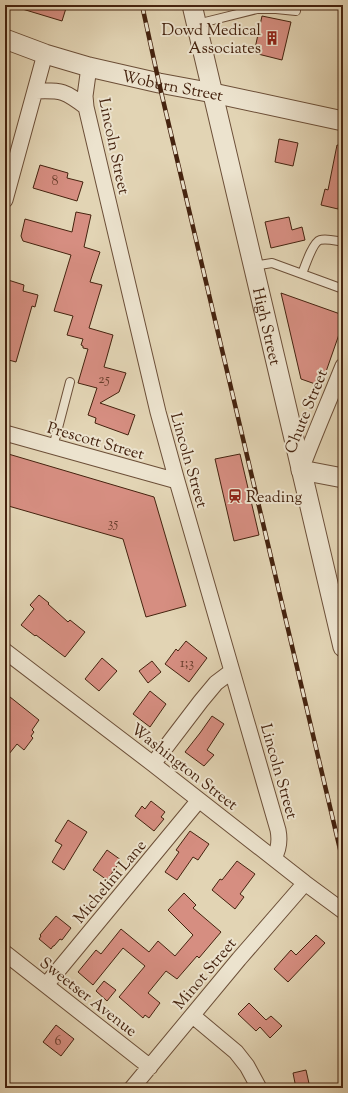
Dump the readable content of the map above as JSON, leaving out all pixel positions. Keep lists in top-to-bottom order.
{
  "streets": {
    "street": [
      "Woburn Street",
      "Lincoln Street",
      "High Street",
      "Chute Street",
      "Prescott Street",
      "Washington Street",
      "Michelini Lane",
      "Minot Street",
      "Sweetser Avenue"
    ]
  },
  "crossings": [
    ["Woburn Street", "Lincoln Street"],
    ["Woburn Street", "High Street"],
    ["Lincoln Street", "Prescott Street"],
    ["Lincoln Street", "Washington Street"],
    ["High Street", "Chute Street"],
    ["Washington Street", "Michelini Lane"],
    ["Washington Street", "Minot Street"],
    ["Michelini Lane", "Sweetser Avenue"],
    ["Minot Street", "Sweetser Avenue"]
  ],
  "places": {
    "building": ["Dowd Medical Associates"],
    "station": ["Reading"]
  },
  "house_numbers": [
    "8",
    "25",
    "35",
    "1;3",
    "6"
  ]
}
